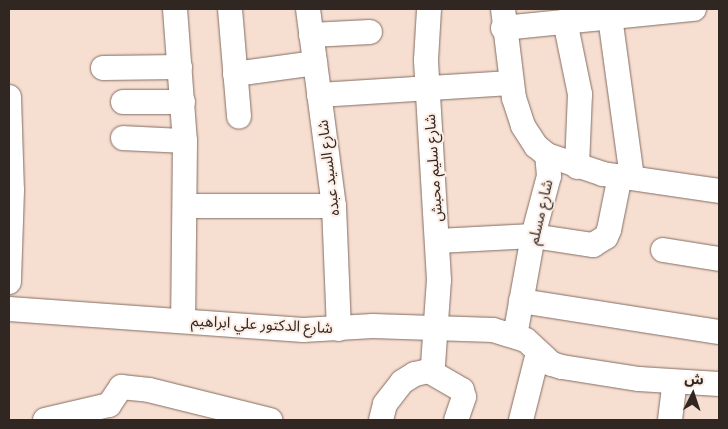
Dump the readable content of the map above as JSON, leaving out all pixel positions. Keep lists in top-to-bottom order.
{
  "streets": {
    "street": [
      "شارع السيد عبده",
      "شارع سليم محبش",
      "شارع مسلم",
      "شارع الدكتور علي ابراهيم"
    ]
  },
  "crossings": [
    ["شارع السيد عبده", "شارع الدكتور علي ابراهيم"],
    ["شارع سليم محبش", "شارع الدكتور علي ابراهيم"],
    ["شارع مسلم", "شارع الدكتور علي ابراهيم"]
  ],
  "north": "top"
}
